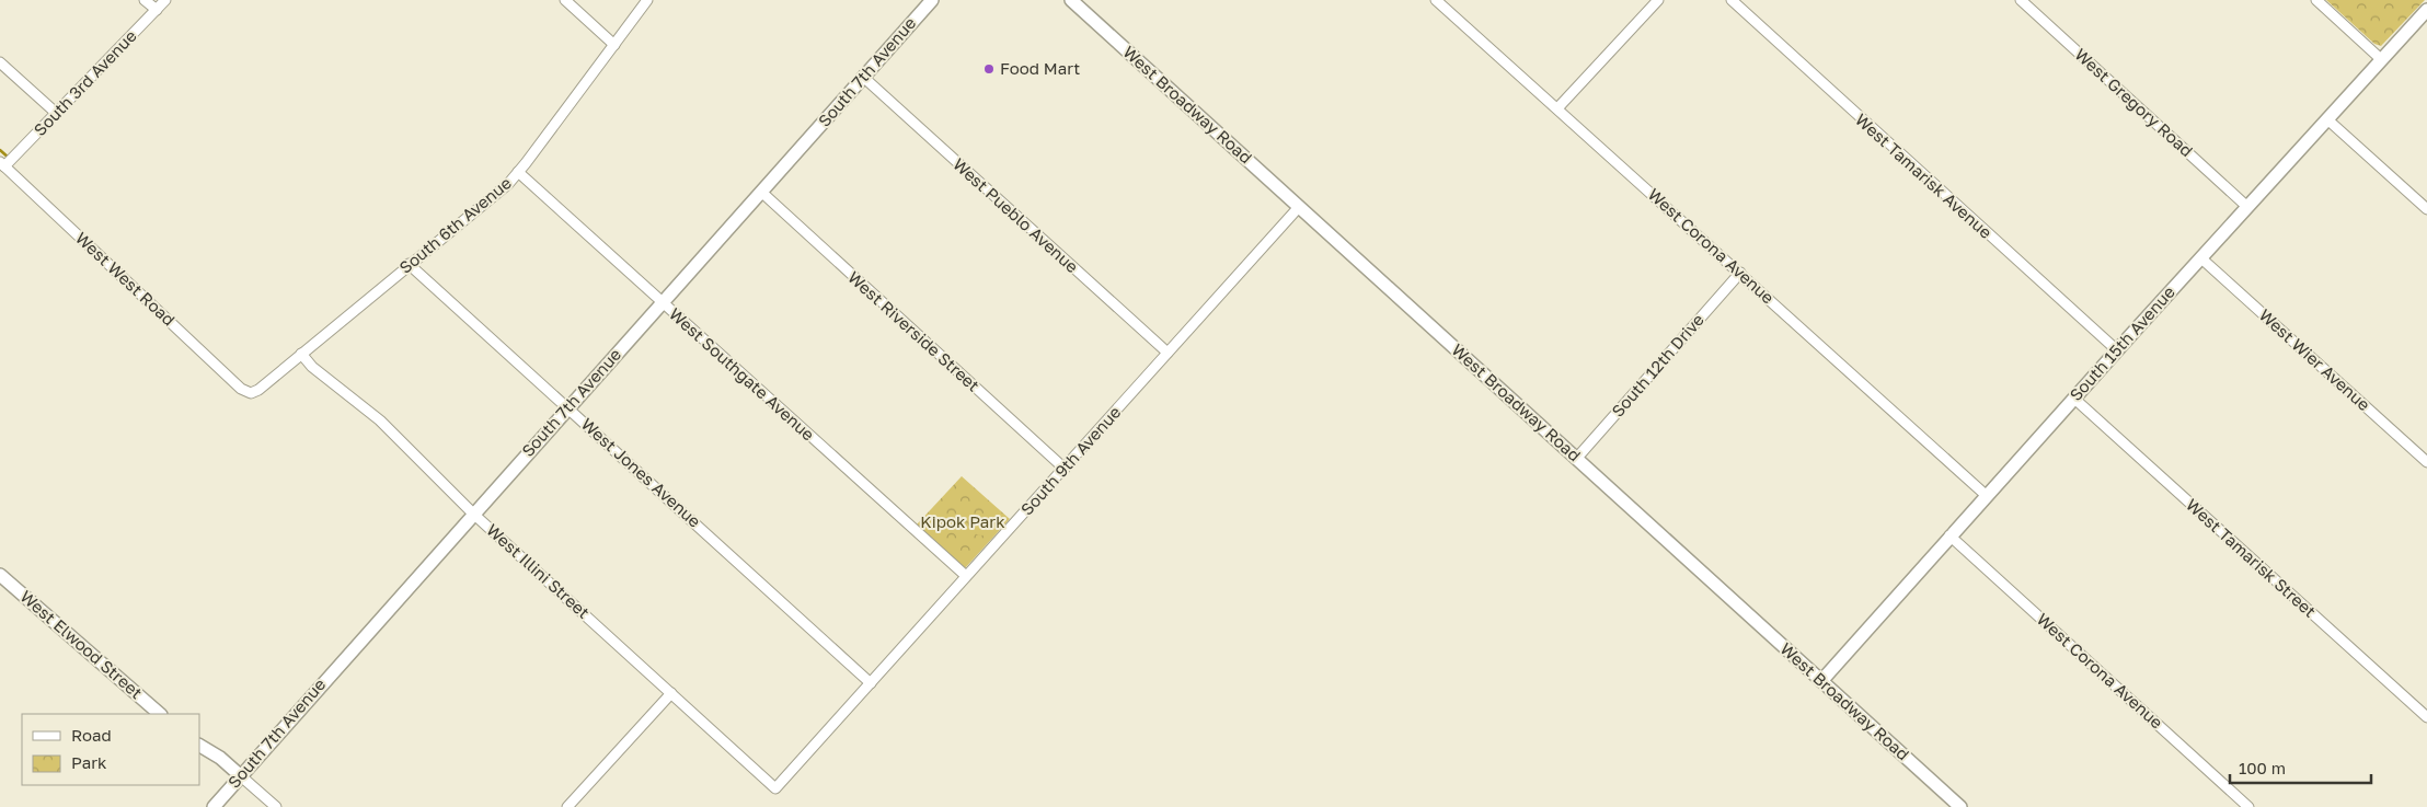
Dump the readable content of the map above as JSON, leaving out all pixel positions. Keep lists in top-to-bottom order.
{
  "streets": {
    "main road": [
      "South 7th Avenue",
      "West Broadway Road",
      "South 15th Avenue",
      "West Elwood Street"
    ],
    "street": [
      "South 3rd Avenue",
      "West Gregory Road",
      "West Tamarisk Avenue",
      "West Pueblo Avenue",
      "South 6th Avenue",
      "West Corona Avenue",
      "West West Road",
      "West Riverside Street",
      "West Wier Avenue",
      "South 12th Drive",
      "West Southgate Avenue",
      "South 9th Avenue",
      "West Jones Avenue",
      "West Tamarisk Street",
      "West Illini Street"
    ]
  },
  "crossings": [
    ["South 7th Avenue", "West Pueblo Avenue"],
    ["South 7th Avenue", "West Riverside Street"],
    ["South 7th Avenue", "West Southgate Avenue"],
    ["South 7th Avenue", "West Jones Avenue"],
    ["South 7th Avenue", "West Illini Street"],
    ["South 3rd Avenue", "West West Road"],
    ["West Gregory Road", "South 15th Avenue"],
    ["West Broadway Road", "South 15th Avenue"],
    ["West Broadway Road", "South 12th Drive"],
    ["West Broadway Road", "South 9th Avenue"],
    ["West Tamarisk Avenue", "South 15th Avenue"],
    ["West Pueblo Avenue", "South 9th Avenue"],
    ["South 6th Avenue", "West West Road"],
    ["South 6th Avenue", "West Southgate Avenue"],
    ["South 6th Avenue", "West Jones Avenue"],
    ["South 6th Avenue", "West Illini Street"],
    ["West Corona Avenue", "South 15th Avenue"],
    ["West Corona Avenue", "South 12th Drive"],
    ["West Riverside Street", "South 9th Avenue"],
    ["South 15th Avenue", "West Wier Avenue"],
    ["South 15th Avenue", "West Tamarisk Street"],
    ["West Southgate Avenue", "South 9th Avenue"],
    ["South 9th Avenue", "West Jones Avenue"],
    ["South 9th Avenue", "West Illini Street"]
  ],
  "parks": ["Kipok Park"],
  "places": ["Food Mart"],
  "legend": ["Road", "Park"],
  "scale_bar": "100 m"
}
